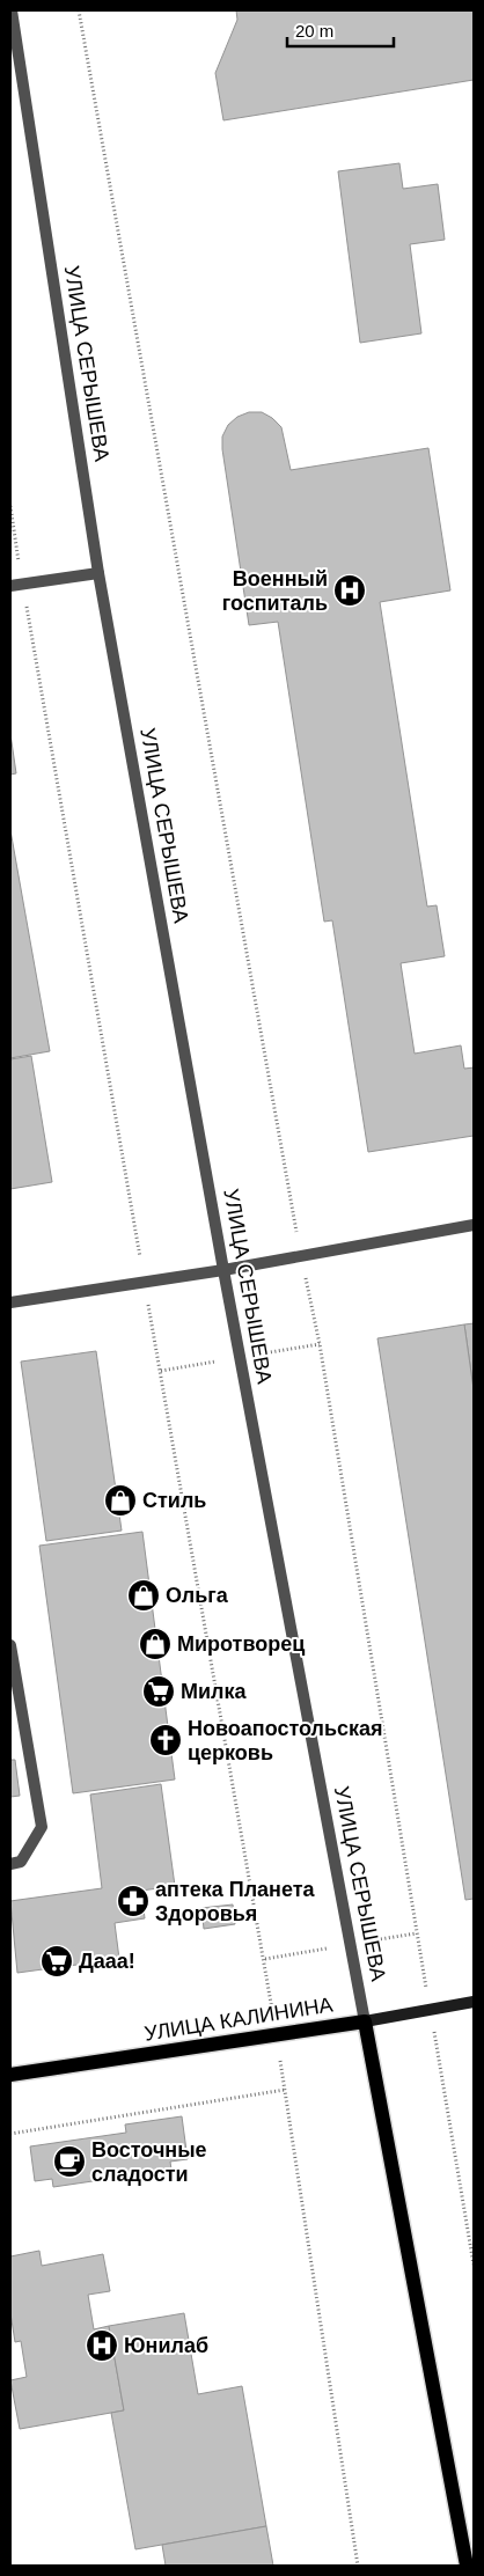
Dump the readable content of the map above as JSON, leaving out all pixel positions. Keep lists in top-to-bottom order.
{
  "streets": {
    "main road": ["УЛИЦА СЕРЫШЕВА", "УЛИЦА КАЛИНИНА"]
  },
  "crossings": [
    ["УЛИЦА СЕРЫШЕВА", "УЛИЦА КАЛИНИНА"]
  ],
  "places": {
    "hospital": ["Военный госпиталь", "Юнилаб"],
    "shop": ["Стиль", "Ольга", "Миротворец"],
    "supermarket": ["Милка", "Дааа!"],
    "church": ["Новоапостольская церковь"],
    "pharmacy": ["аптека Планета Здоровья"],
    "cafe": ["Восточные сладости"]
  },
  "scale_bar": "20 m"
}
